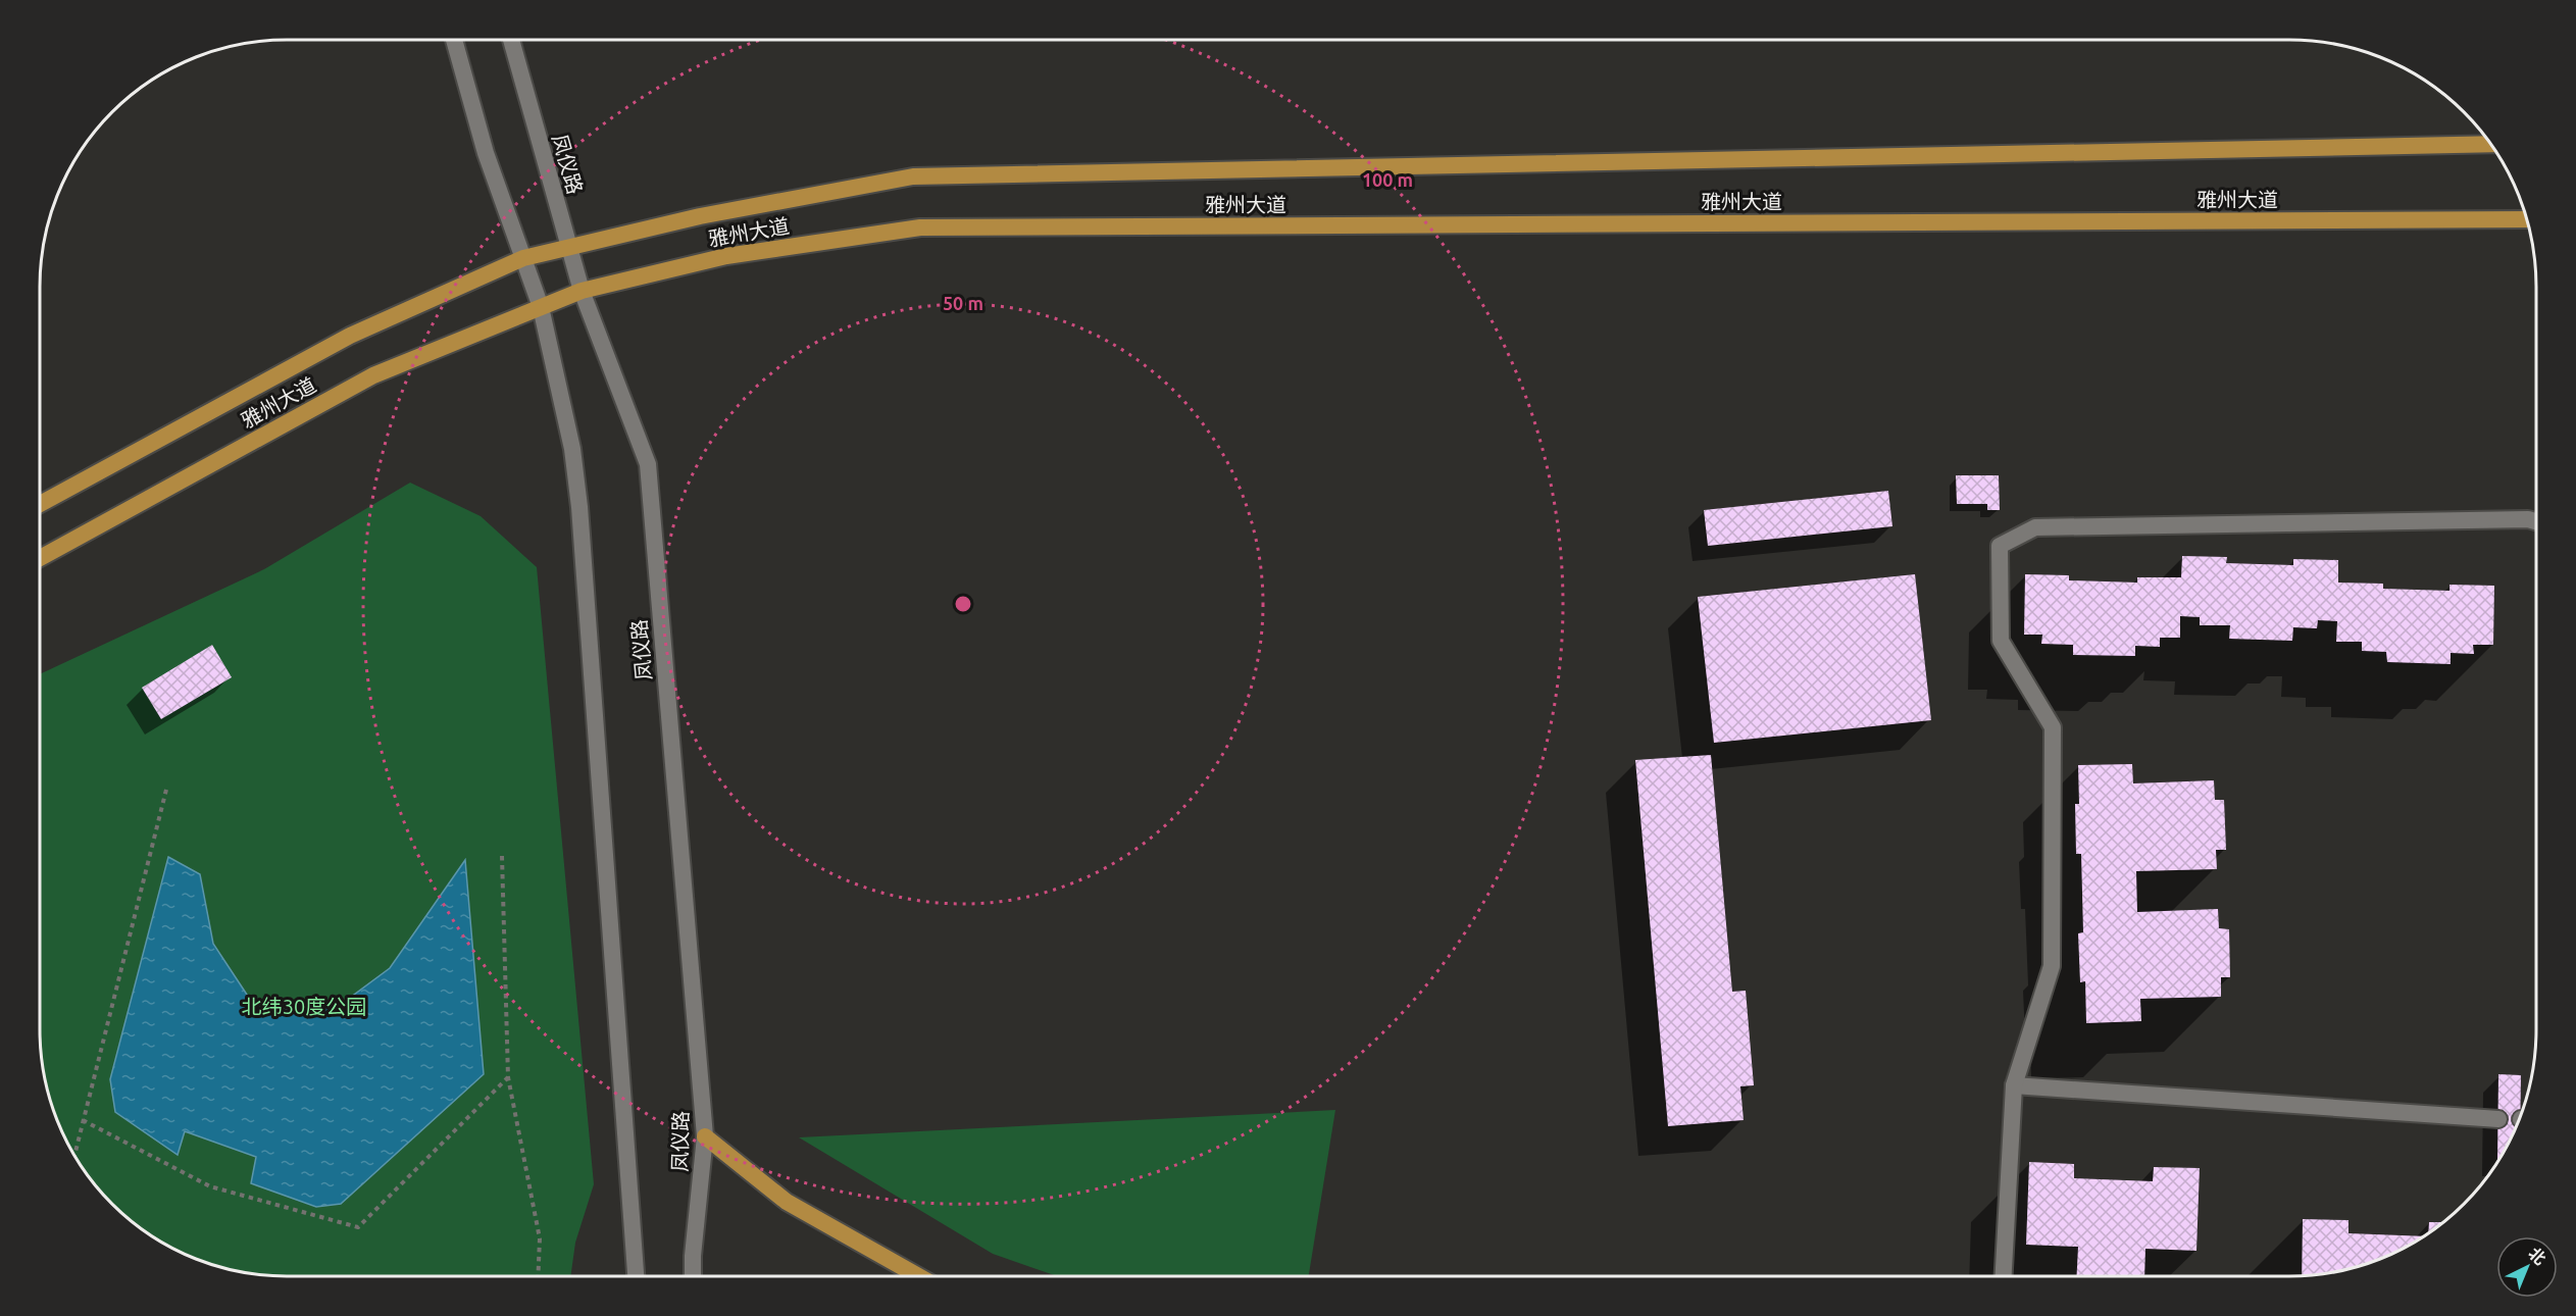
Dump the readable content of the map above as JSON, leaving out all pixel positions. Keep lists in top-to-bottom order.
{
  "streets": {
    "main road": ["凤仪路", "雅州大道"]
  },
  "crossings": [
    ["凤仪路", "雅州大道"]
  ],
  "parks": ["北纬30度公园"],
  "north": "top right",
  "rings": ["100 m", "50 m"]
}
